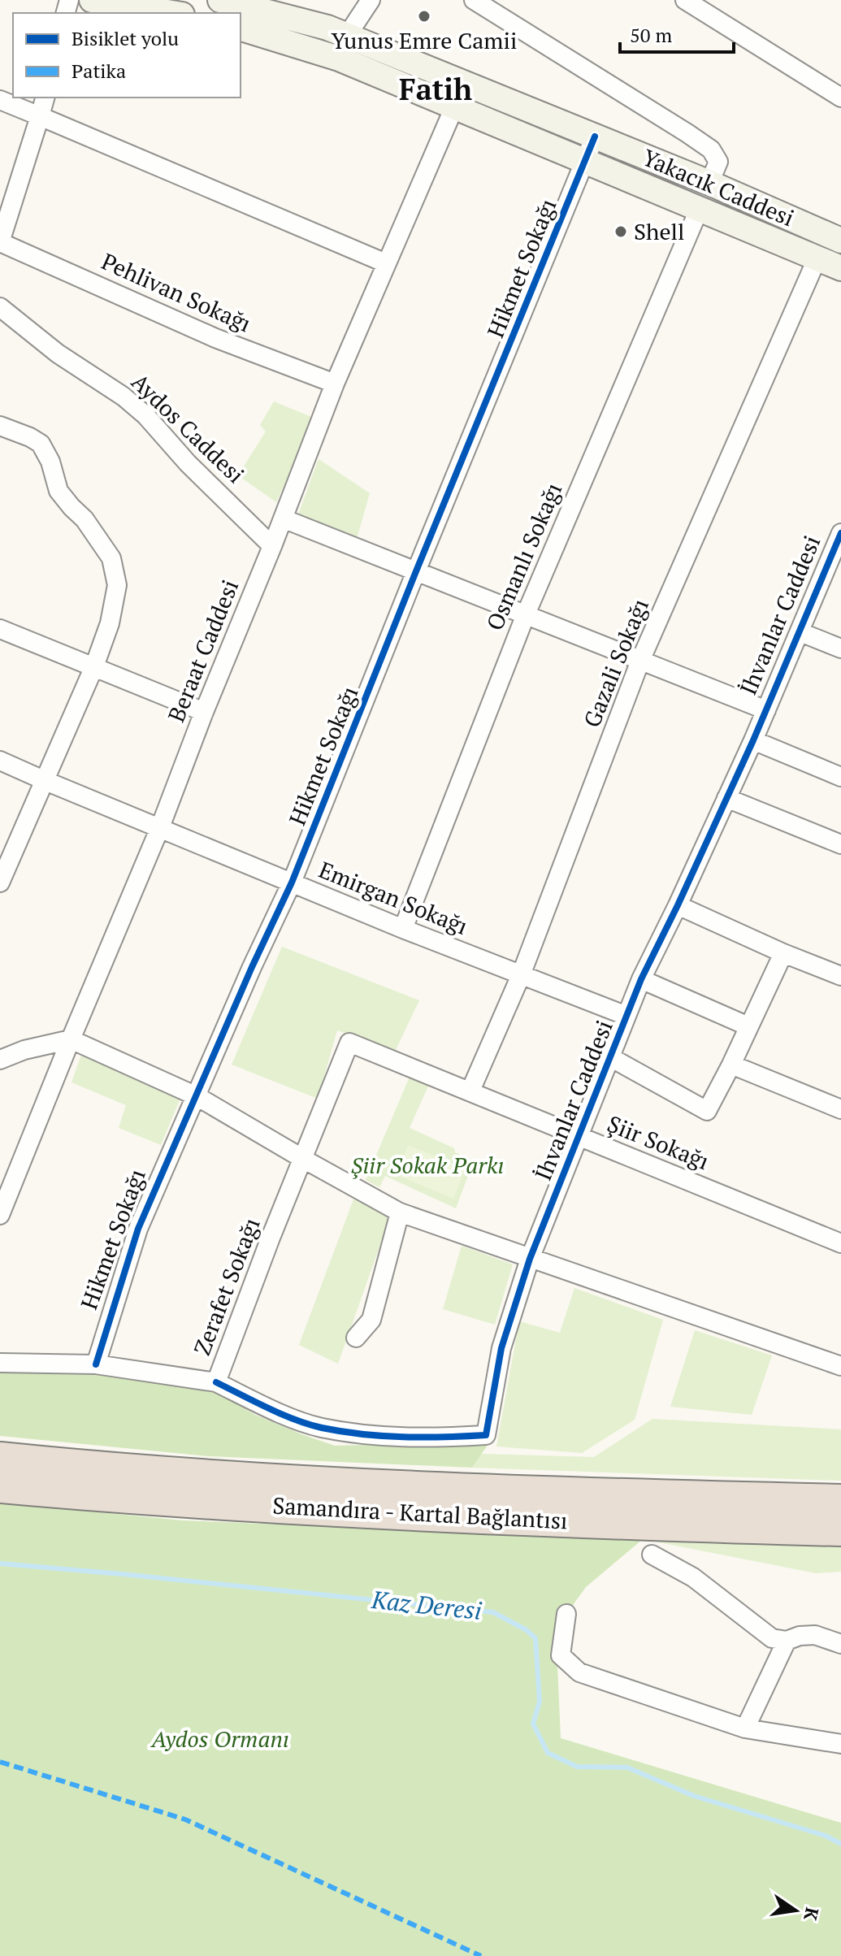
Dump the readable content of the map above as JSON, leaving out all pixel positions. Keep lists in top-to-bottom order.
{
  "streets": {
    "highway": ["Samandıra - Kartal Bağlantısı"],
    "main road": ["Yakacık Caddesi"],
    "street": [
      "Hikmet Sokağı",
      "Pehlivan Sokağı",
      "Aydos Caddesi",
      "Osmanlı Sokağı",
      "İhvanlar Caddesi",
      "Beraat Caddesi",
      "Gazali Sokağı",
      "Emirgan Sokağı",
      "Şiir Sokağı",
      "Zerafet Sokağı"
    ]
  },
  "crossings": [
    ["Yakacık Caddesi", "Hikmet Sokağı"],
    ["Yakacık Caddesi", "Osmanlı Sokağı"],
    ["Yakacık Caddesi", "Beraat Caddesi"],
    ["Yakacık Caddesi", "Gazali Sokağı"],
    ["Hikmet Sokağı", "Emirgan Sokağı"],
    ["Hikmet Sokağı", "Zerafet Sokağı"],
    ["Pehlivan Sokağı", "Beraat Caddesi"],
    ["Aydos Caddesi", "Beraat Caddesi"],
    ["Osmanlı Sokağı", "Emirgan Sokağı"],
    ["İhvanlar Caddesi", "Emirgan Sokağı"],
    ["İhvanlar Caddesi", "Şiir Sokağı"],
    ["İhvanlar Caddesi", "Zerafet Sokağı"],
    ["Beraat Caddesi", "Emirgan Sokağı"],
    ["Gazali Sokağı", "Emirgan Sokağı"],
    ["Gazali Sokağı", "Şiir Sokağı"],
    ["Şiir Sokağı", "Zerafet Sokağı"]
  ],
  "districts": ["Fatih"],
  "water": ["Kaz Deresi"],
  "parks": ["Şiir Sokak Parkı", "Aydos Ormanı"],
  "places": ["Yunus Emre Camii", "Shell"],
  "legend": ["Bisiklet yolu", "Patika"],
  "scale_bar": "50 m",
  "north": "right"
}
